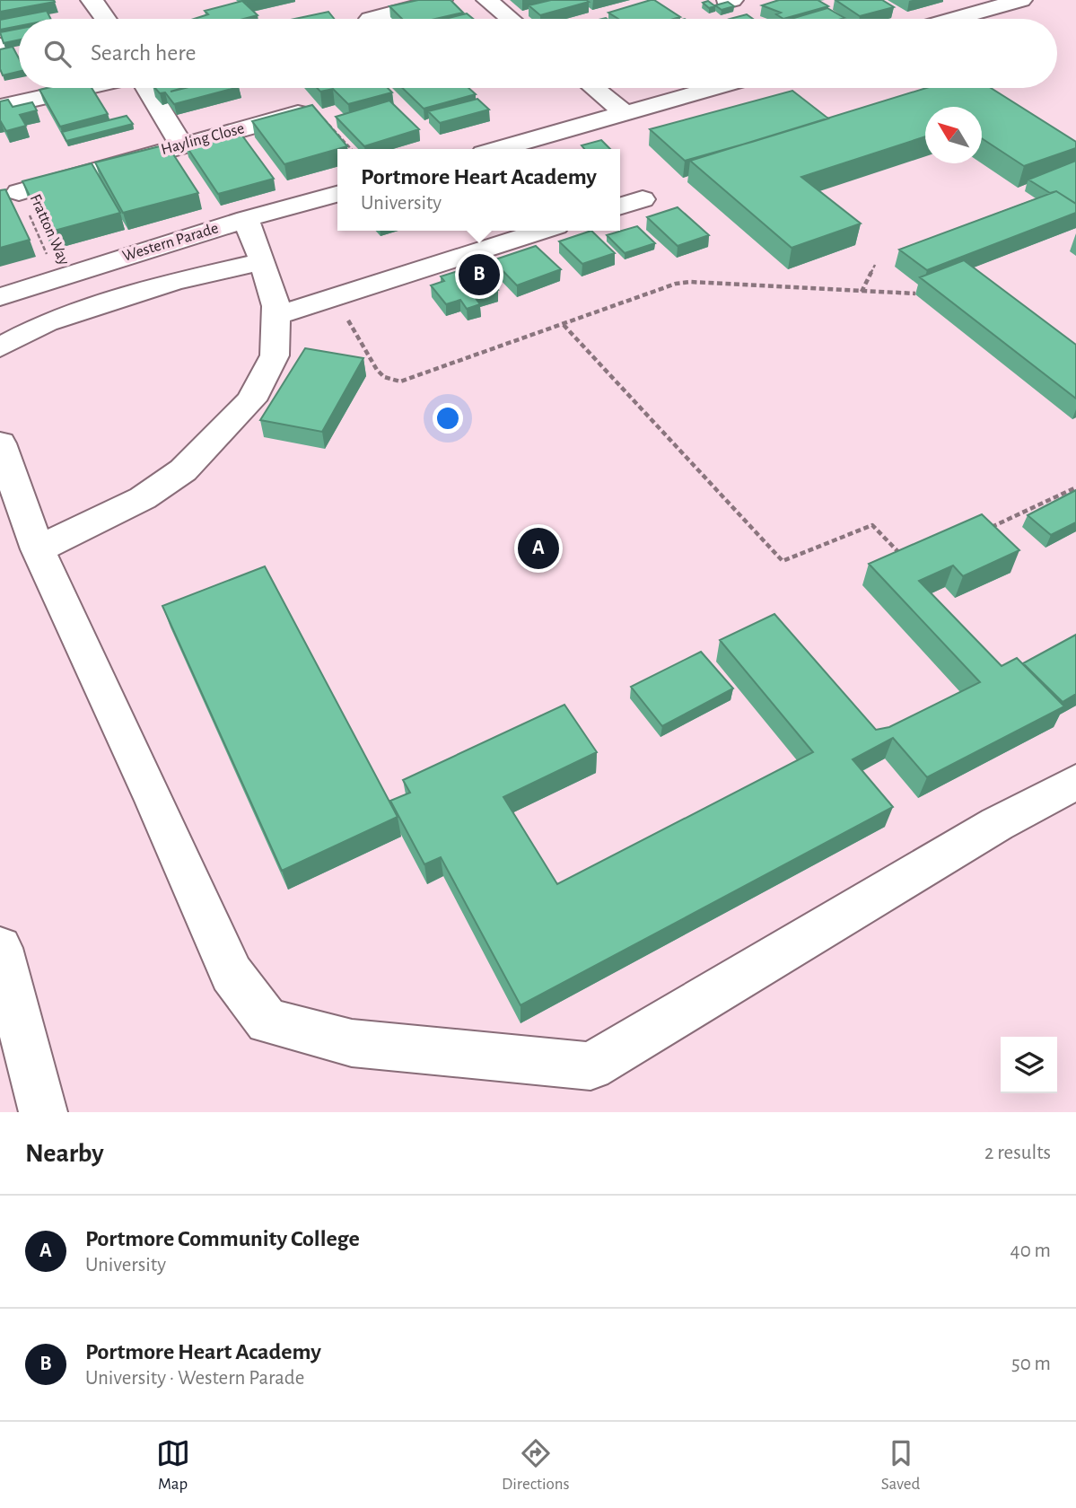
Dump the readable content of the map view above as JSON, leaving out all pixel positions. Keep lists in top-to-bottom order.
{
  "streets": {
    "street": ["Hayling Close", "Western Parade"],
    "path": ["Fratton Way"]
  },
  "crossings": [
    ["Hayling Close", "Fratton Way"],
    ["Fratton Way", "Western Parade"]
  ],
  "north": "top left",
  "page": {
    "search": "Search here",
    "popup": ["Portmore Heart Academy", "University"],
    "pins": ["B", "A"],
    "heading": ["Nearby", "2 results"],
    "list": [
      {
        "mark": "A",
        "name": "Portmore Community College",
        "note": "University",
        "value": "40 m"
      },
      {
        "mark": "B",
        "name": "Portmore Heart Academy",
        "note": "University · Western Parade",
        "value": "50 m"
      }
    ],
    "nav": ["Map", "Directions", "Saved"]
  }
}
